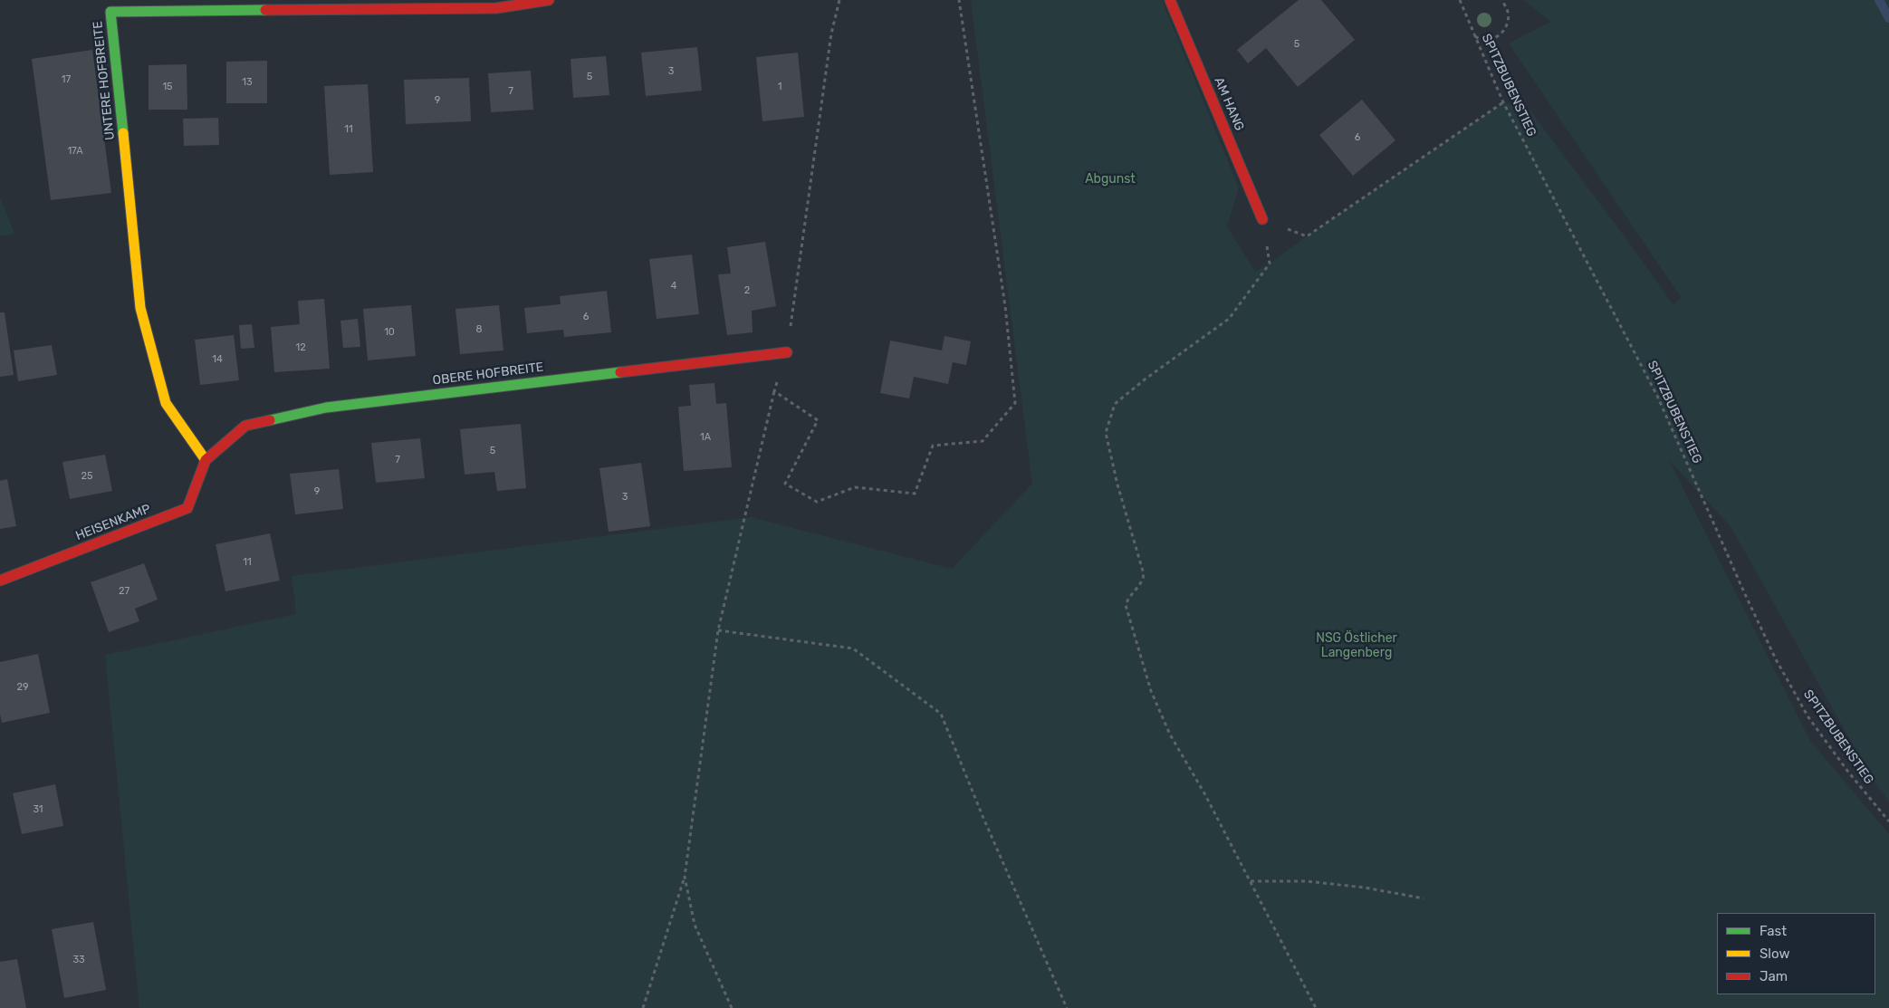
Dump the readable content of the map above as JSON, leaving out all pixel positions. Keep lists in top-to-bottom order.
{
  "streets": {
    "street": [
      "UNTERE HOFBREITE",
      "AM HANG",
      "OBERE HOFBREITE",
      "HEISENKAMP"
    ],
    "path": ["SPITZBUBENSTIEG"]
  },
  "crossings": [
    ["UNTERE HOFBREITE", "OBERE HOFBREITE"],
    ["UNTERE HOFBREITE", "HEISENKAMP"],
    ["OBERE HOFBREITE", "HEISENKAMP"]
  ],
  "parks": ["Abgunst", "NSG Östlicher Langenberg"],
  "house_numbers": [
    "5",
    "3",
    "5",
    "17",
    "13",
    "15",
    "1",
    "7",
    "9",
    "11",
    "6",
    "17A",
    "4",
    "2",
    "6",
    "8",
    "10",
    "12",
    "14",
    "1A",
    "5",
    "7",
    "25",
    "9",
    "3",
    "11",
    "27",
    "29",
    "31",
    "33"
  ],
  "legend": ["Fast", "Slow", "Jam"]
}
